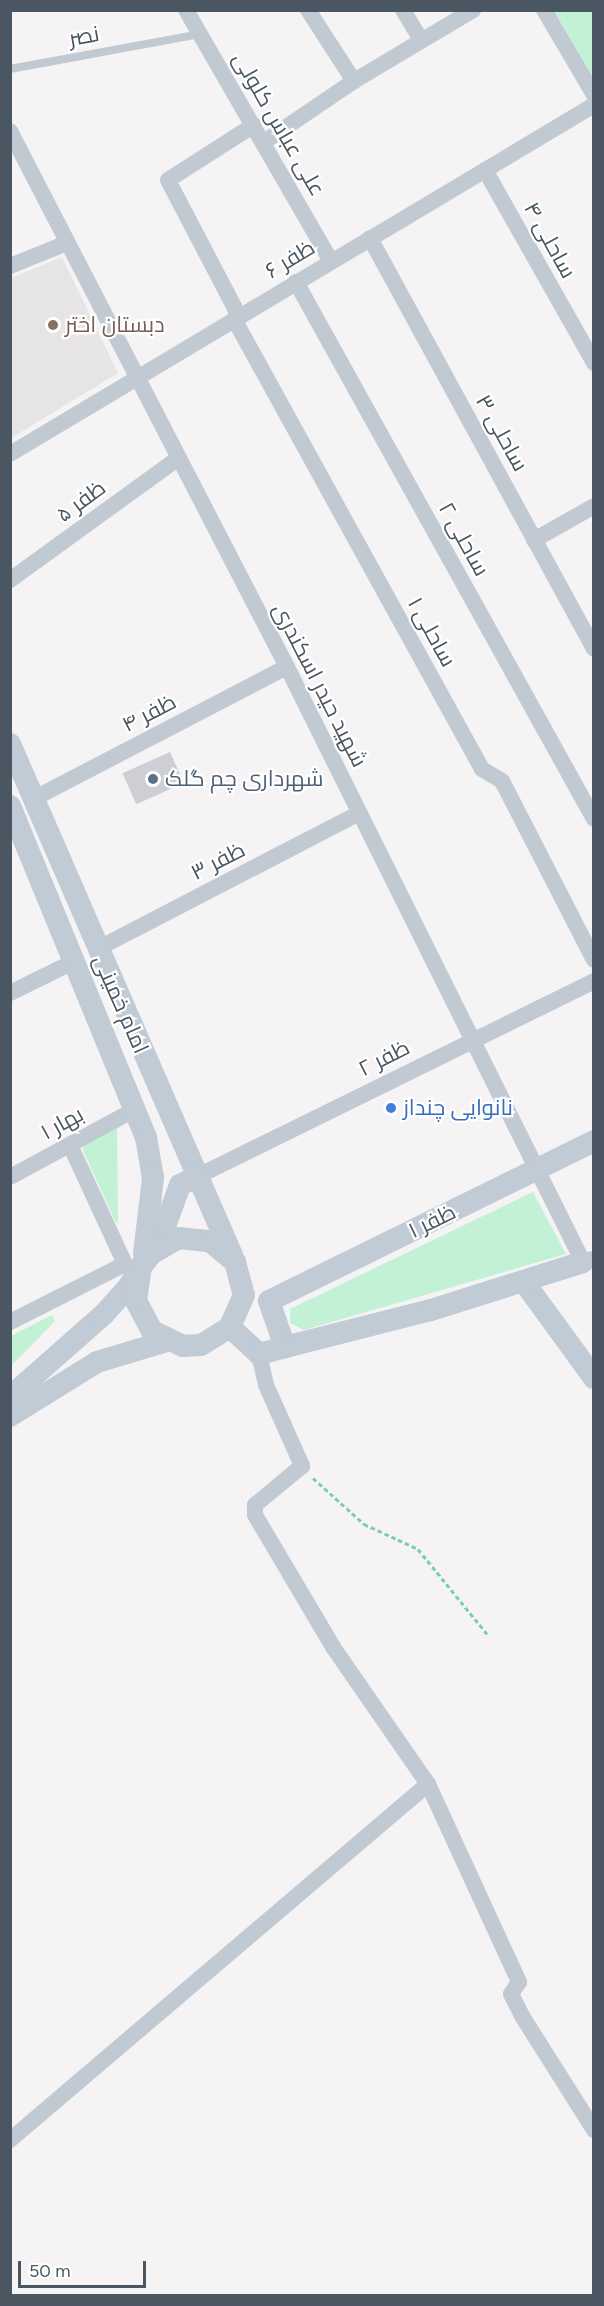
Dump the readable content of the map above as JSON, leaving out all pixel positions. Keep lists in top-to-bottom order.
{
  "streets": {
    "street": [
      "علی عباس کلولی",
      "ساحلی ۴",
      "ظفر ۶",
      "ساحلی ۳",
      "ظفر ۵",
      "ساحلی ۲",
      "ساحلی ۱",
      "شهید حیدر اسکندری",
      "ظفر ۴",
      "ظفر ۳",
      "امام خمینی",
      "ظفر ۲",
      "بهار ۱",
      "ظفر ۱"
    ],
    "lane": ["نصر"]
  },
  "crossings": [
    ["نصر", "علی عباس کلولی"],
    ["علی عباس کلولی", "ظفر ۶"],
    ["علی عباس کلولی", "ساحلی ۱"],
    ["ساحلی ۴", "ظفر ۶"],
    ["ظفر ۶", "ساحلی ۳"],
    ["ظفر ۶", "ساحلی ۲"],
    ["ظفر ۶", "ساحلی ۱"],
    ["ظفر ۶", "شهید حیدر اسکندری"],
    ["ظفر ۵", "شهید حیدر اسکندری"],
    ["شهید حیدر اسکندری", "ظفر ۴"],
    ["شهید حیدر اسکندری", "ظفر ۳"],
    ["شهید حیدر اسکندری", "ظفر ۲"],
    ["شهید حیدر اسکندری", "ظفر ۱"],
    ["ظفر ۴", "امام خمینی"],
    ["ظفر ۳", "امام خمینی"],
    ["امام خمینی", "ظفر ۲"],
    ["امام خمینی", "بهار ۱"]
  ],
  "places": ["دبستان اختر", "شهرداری چم گلک", "نانوایی چنداز"],
  "scale_bar": "50 m"
}
